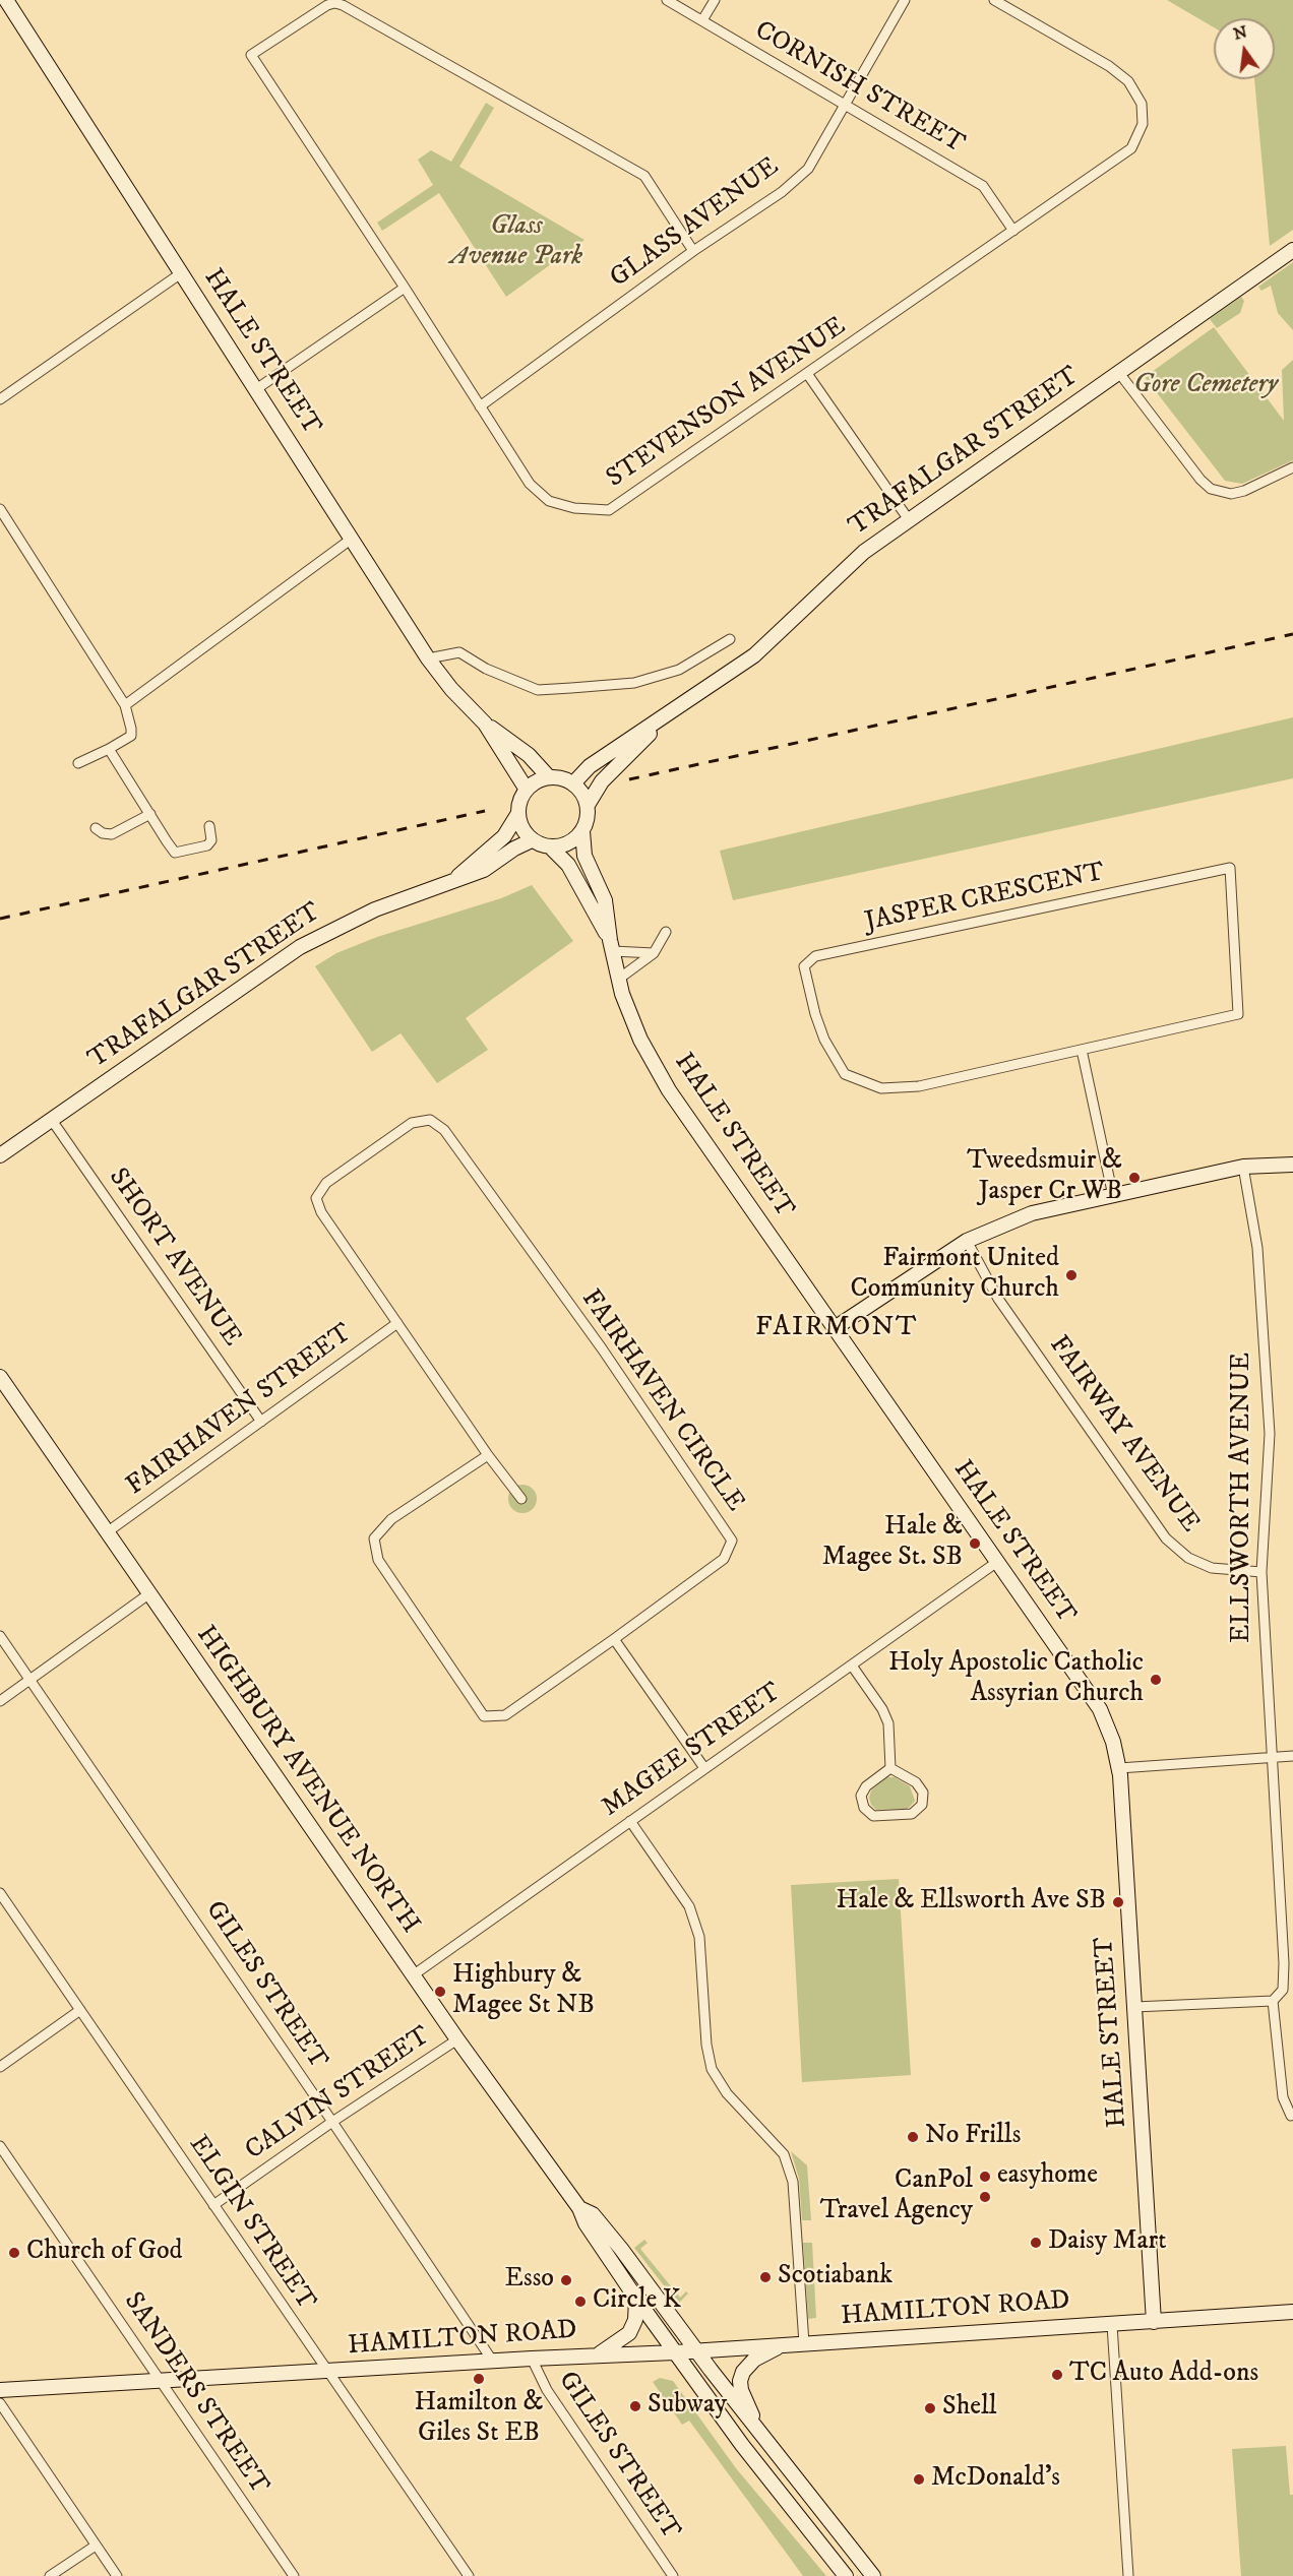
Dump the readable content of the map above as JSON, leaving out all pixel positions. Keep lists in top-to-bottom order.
{
  "streets": {
    "main road": [
      "HALE STREET",
      "TRAFALGAR STREET",
      "HIGHBURY AVENUE NORTH",
      "HAMILTON ROAD"
    ],
    "street": [
      "CORNISH STREET",
      "GLASS AVENUE",
      "STEVENSON AVENUE",
      "JASPER CRESCENT",
      "SHORT AVENUE",
      "FAIRHAVEN CIRCLE",
      "FAIRHAVEN STREET",
      "FAIRWAY AVENUE",
      "ELLSWORTH AVENUE",
      "MAGEE STREET",
      "GILES STREET",
      "CALVIN STREET",
      "ELGIN STREET",
      "SANDERS STREET"
    ]
  },
  "crossings": [
    ["CORNISH STREET", "GLASS AVENUE"],
    ["CORNISH STREET", "STEVENSON AVENUE"],
    ["GLASS AVENUE", "STEVENSON AVENUE"],
    ["HALE STREET", "TRAFALGAR STREET"],
    ["HALE STREET", "MAGEE STREET"],
    ["HALE STREET", "HAMILTON ROAD"],
    ["STEVENSON AVENUE", "TRAFALGAR STREET"],
    ["TRAFALGAR STREET", "SHORT AVENUE"],
    ["SHORT AVENUE", "FAIRHAVEN STREET"],
    ["FAIRHAVEN CIRCLE", "FAIRHAVEN STREET"],
    ["FAIRHAVEN STREET", "HIGHBURY AVENUE NORTH"],
    ["FAIRWAY AVENUE", "ELLSWORTH AVENUE"],
    ["MAGEE STREET", "HIGHBURY AVENUE NORTH"],
    ["HIGHBURY AVENUE NORTH", "CALVIN STREET"],
    ["HIGHBURY AVENUE NORTH", "HAMILTON ROAD"],
    ["GILES STREET", "CALVIN STREET"],
    ["GILES STREET", "HAMILTON ROAD"],
    ["CALVIN STREET", "ELGIN STREET"],
    ["ELGIN STREET", "HAMILTON ROAD"],
    ["HAMILTON ROAD", "SANDERS STREET"]
  ],
  "districts": ["FAIRMONT"],
  "parks": ["Glass Avenue Park", "Gore Cemetery"],
  "places": [
    "Tweedsmuir & Jasper Cr WB",
    "Fairmont United Community Church",
    "Hale & Magee St. SB",
    "Holy Apostolic Catholic Assyrian Church",
    "Hale & Ellsworth Ave SB",
    "Highbury & Magee St NB",
    "No Frills",
    "easyhome",
    "CanPol Travel Agency",
    "Daisy Mart",
    "Church of God",
    "Scotiabank",
    "Esso",
    "Circle K",
    "TC Auto Add-ons",
    "Hamilton & Giles St EB",
    "Subway",
    "Shell",
    "McDonald's"
  ],
  "north": "top"
}
